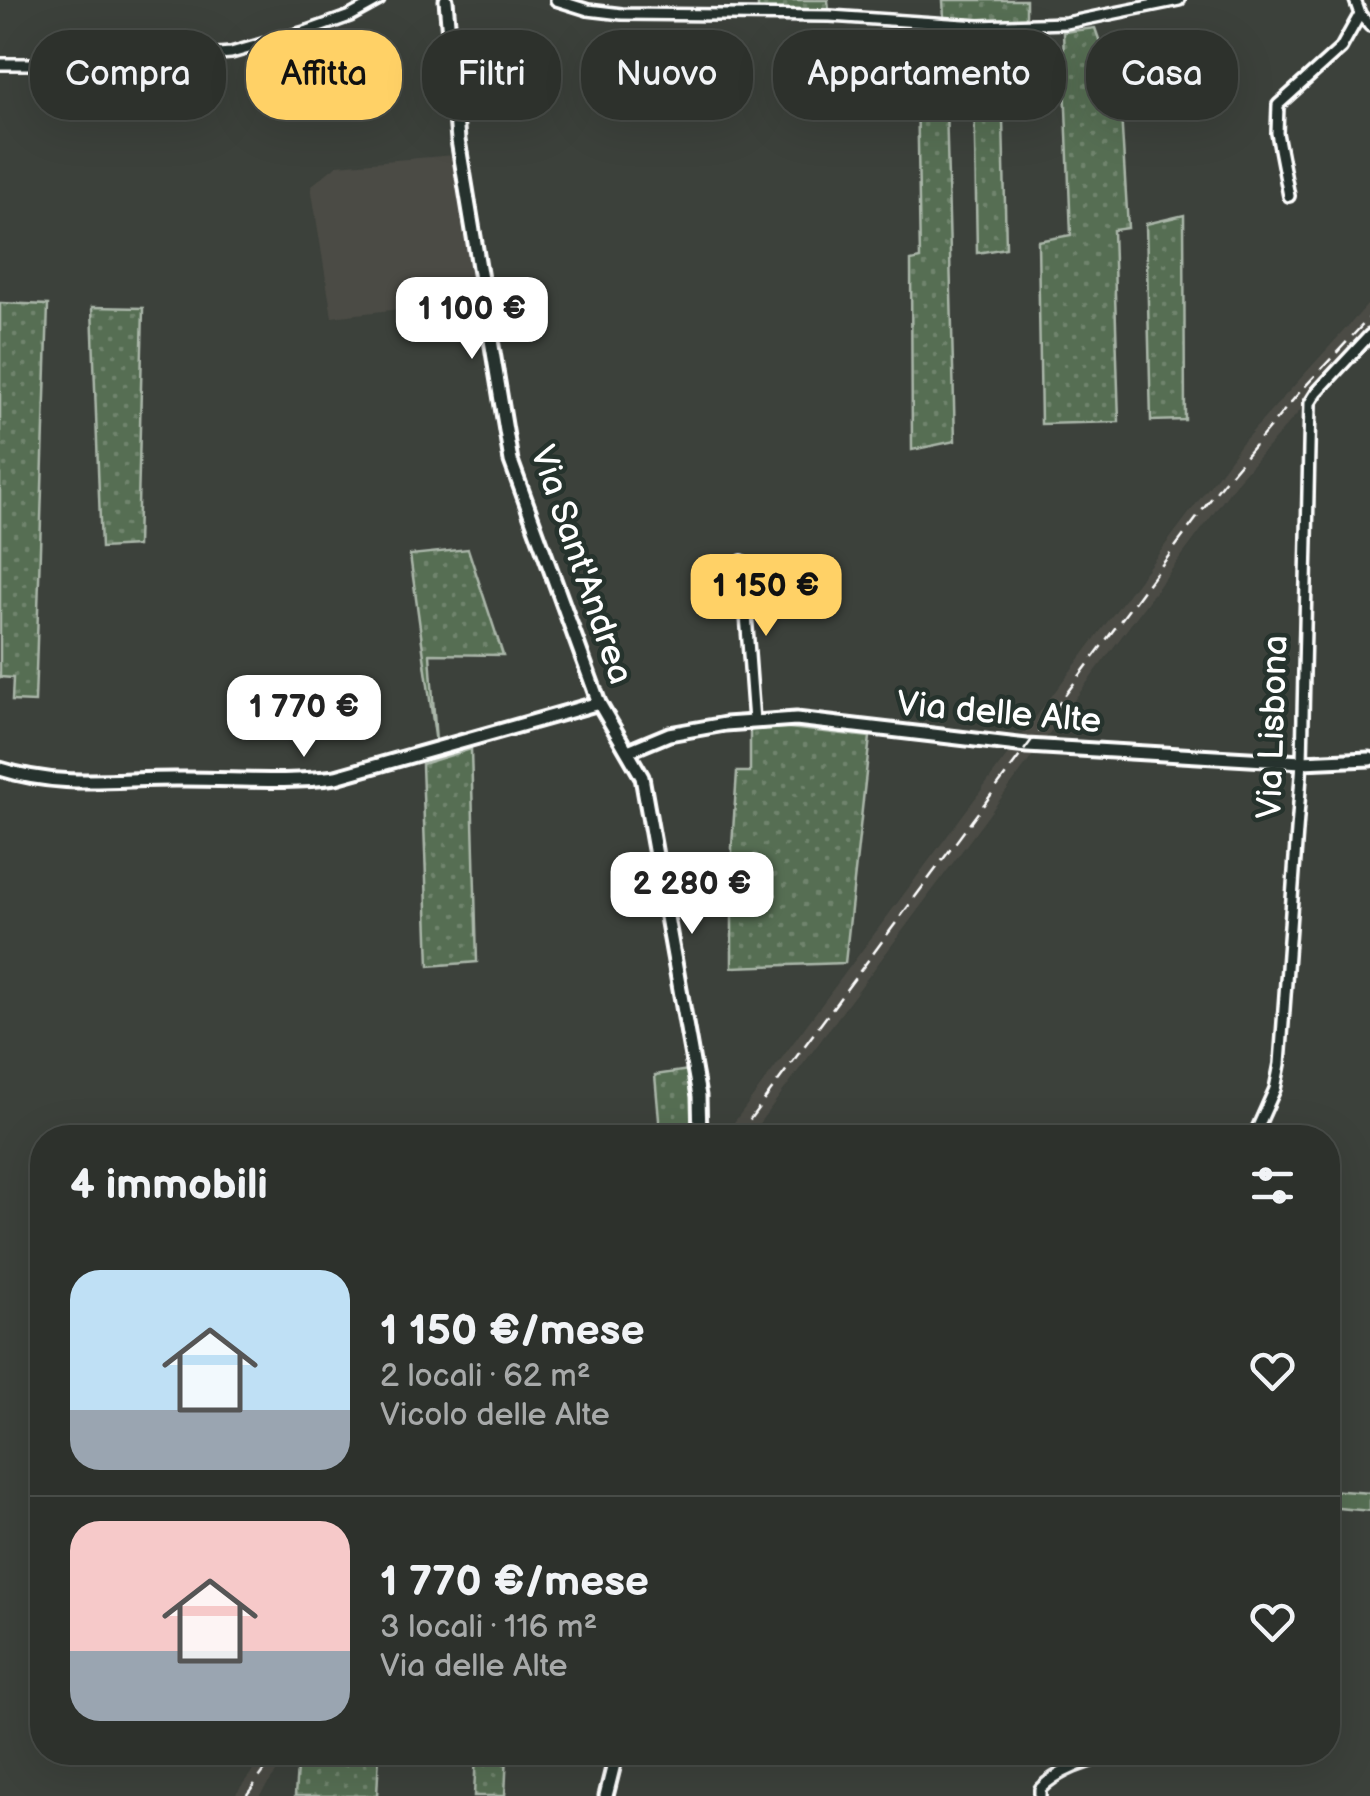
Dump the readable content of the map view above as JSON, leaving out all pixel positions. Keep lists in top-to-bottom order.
{
  "streets": {
    "street": ["Via Sant'Andrea", "Via delle Alte", "Via Lisbona"]
  },
  "crossings": [
    ["Via Sant'Andrea", "Via delle Alte"],
    ["Via delle Alte", "Via Lisbona"]
  ],
  "page": {
    "chip": [
      "Compra",
      "Affitta",
      "Filtri",
      "Nuovo",
      "Appartamento",
      "Casa"
    ],
    "price": [
      "1 100 €",
      "1 150 €",
      "1 770 €",
      "2 280 €"
    ],
    "heading": "4 immobili",
    "list": [
      {
        "name": "1 150 €/mese",
        "note": "2 locali · 62 m² · Vicolo delle Alte"
      },
      {
        "name": "1 770 €/mese",
        "note": "3 locali · 116 m² · Via delle Alte"
      }
    ]
  }
}
